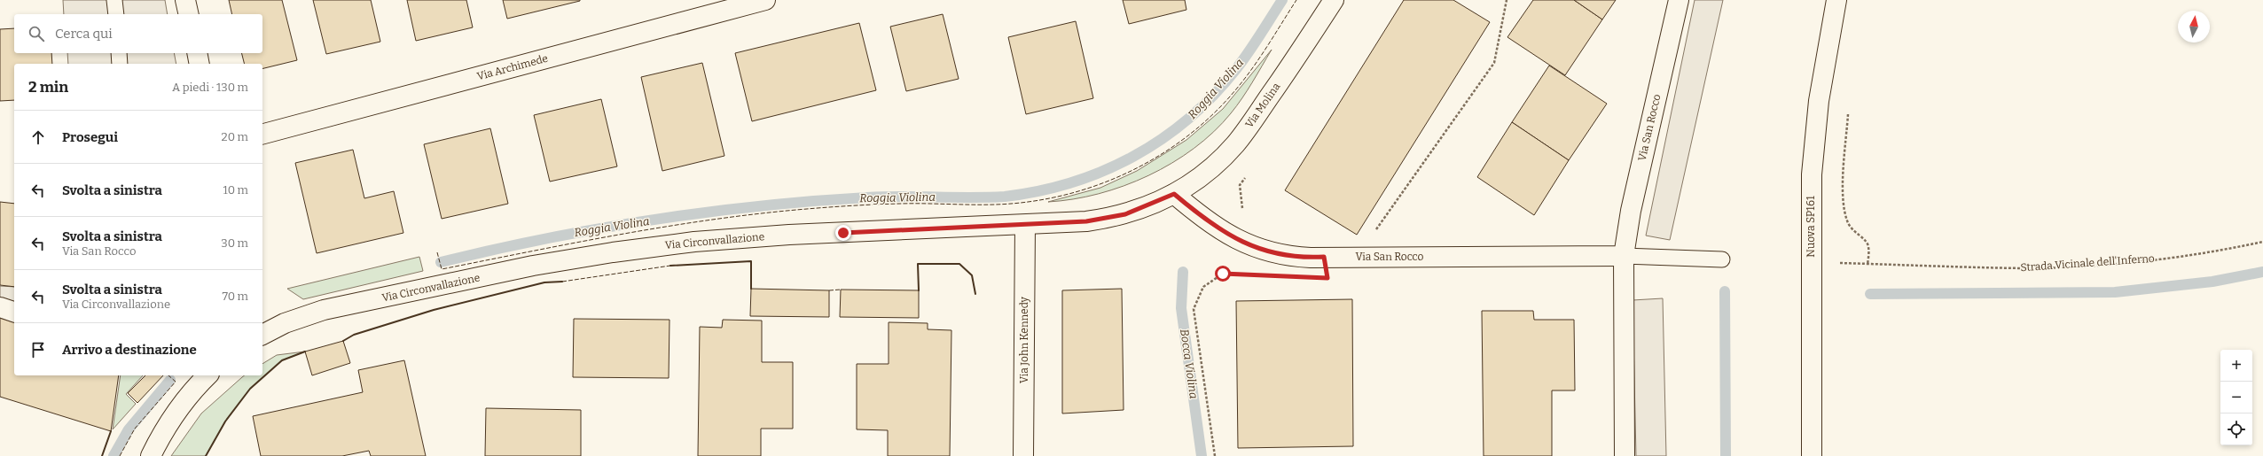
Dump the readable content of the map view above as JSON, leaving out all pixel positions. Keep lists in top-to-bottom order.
{
  "streets": {
    "street": [
      "Via Archimede",
      "Via Molina",
      "Via San Rocco",
      "Nuova SP161",
      "Via Circonvallazione",
      "Via John Kennedy"
    ],
    "path": ["Strada Vicinale dell'Inferno"]
  },
  "crossings": [
    ["Via Molina", "Via San Rocco"],
    ["Via Molina", "Via Circonvallazione"],
    ["Via San Rocco", "Via Circonvallazione"],
    ["Via Circonvallazione", "Via John Kennedy"]
  ],
  "water": ["Roggia Violina", "Bocca Violina"],
  "north": "top",
  "page": {
    "search": "Cerca qui",
    "heading": ["2 min", "A piedi · 130 m"],
    "list": [
      ["Prosegui", "20 m"],
      ["Svolta a sinistra", "10 m"],
      ["Svolta a sinistra", "Via San Rocco", "30 m"],
      ["Svolta a sinistra", "Via Circonvallazione", "70 m"],
      "Arrivo a destinazione"
    ],
    "map_buttons": ["+", "−"]
  }
}
